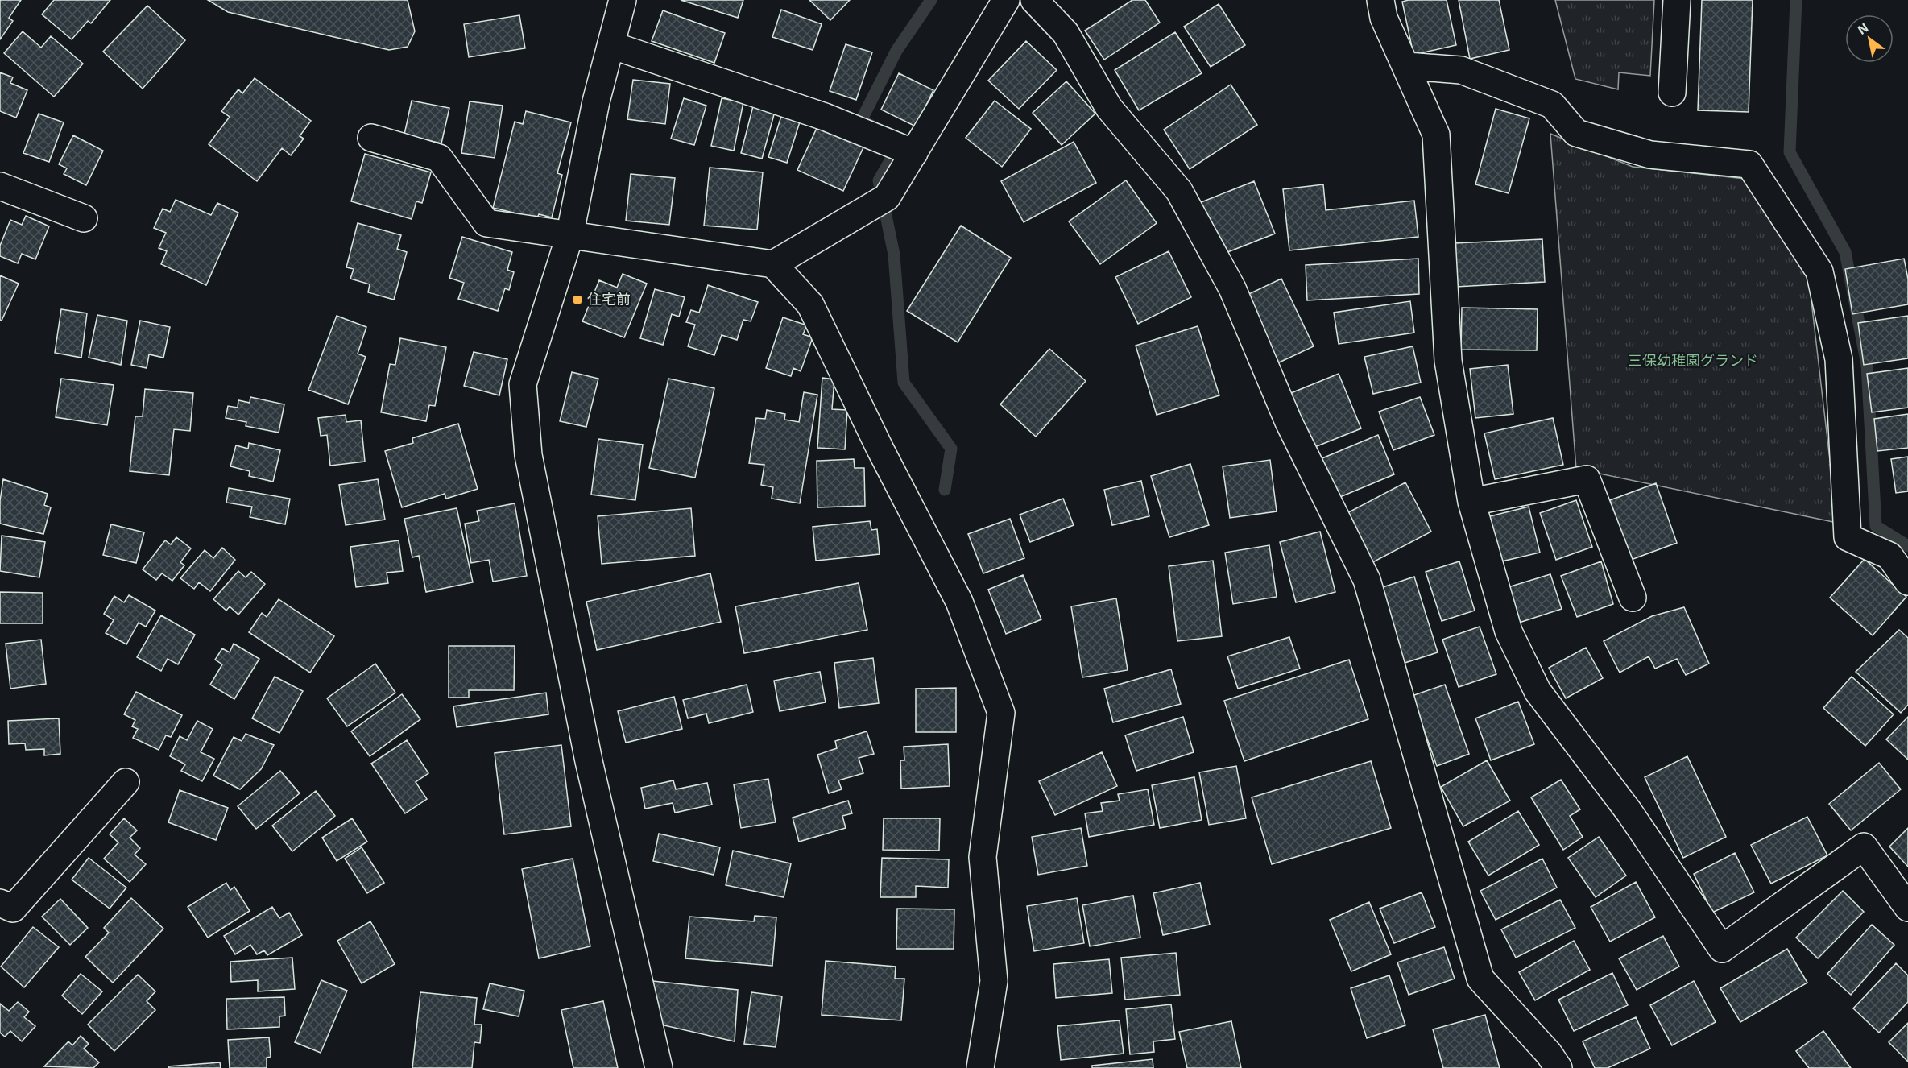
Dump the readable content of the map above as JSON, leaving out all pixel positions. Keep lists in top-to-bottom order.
{
  "parks": ["三保幼稚園グランド"],
  "places": {
    "transit": ["住宅前"]
  },
  "north": "top left"
}
